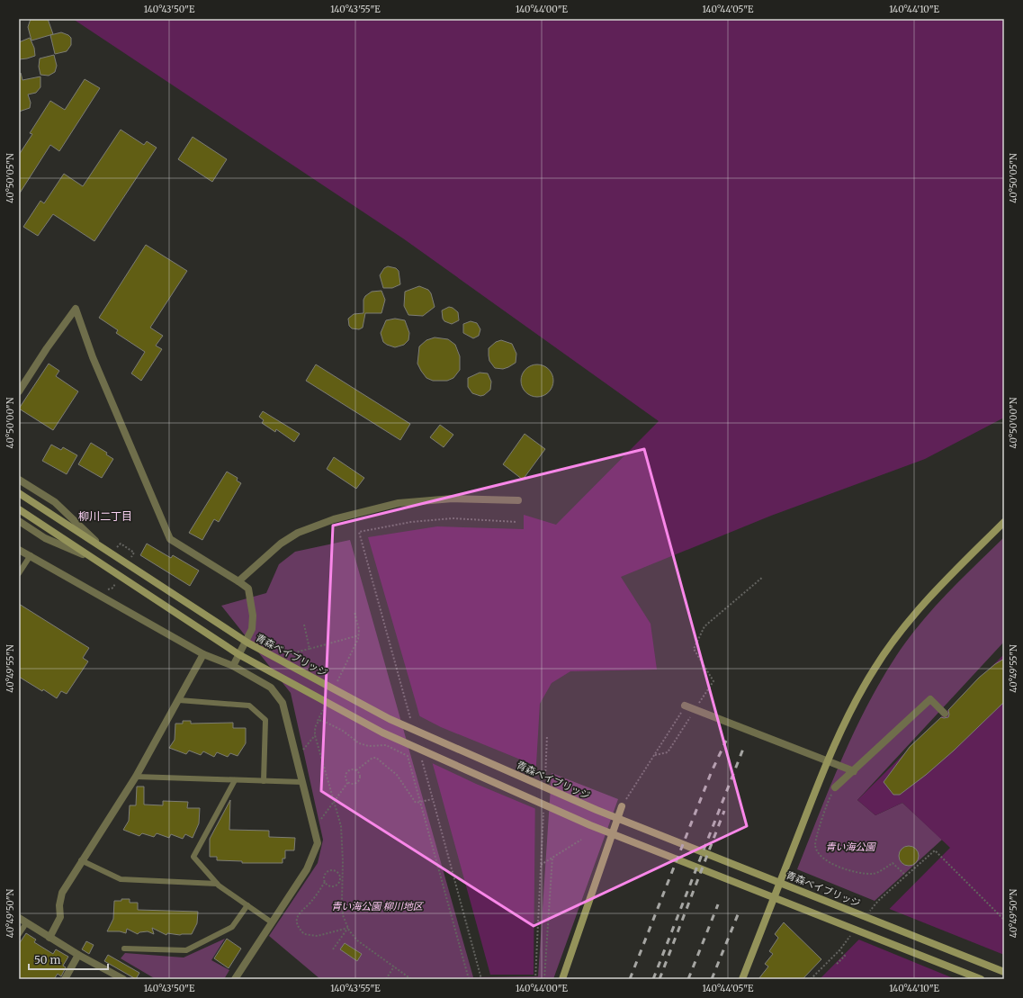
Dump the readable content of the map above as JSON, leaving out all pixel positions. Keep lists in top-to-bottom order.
{
  "streets": {
    "street": ["青森ベイブリッジ"]
  },
  "districts": ["柳川二丁目"],
  "parks": ["青い海公園", "青い海公園 柳川地区"],
  "scale_bar": "50 m",
  "coordinates": [
    "140°43'50\"E",
    "140°43'55\"E",
    "140°44'00\"E",
    "140°44'05\"E",
    "140°44'10\"E",
    "40°50'05\"N",
    "40°50'00\"N",
    "40°49'55\"N",
    "40°49'50\"N"
  ]
}
